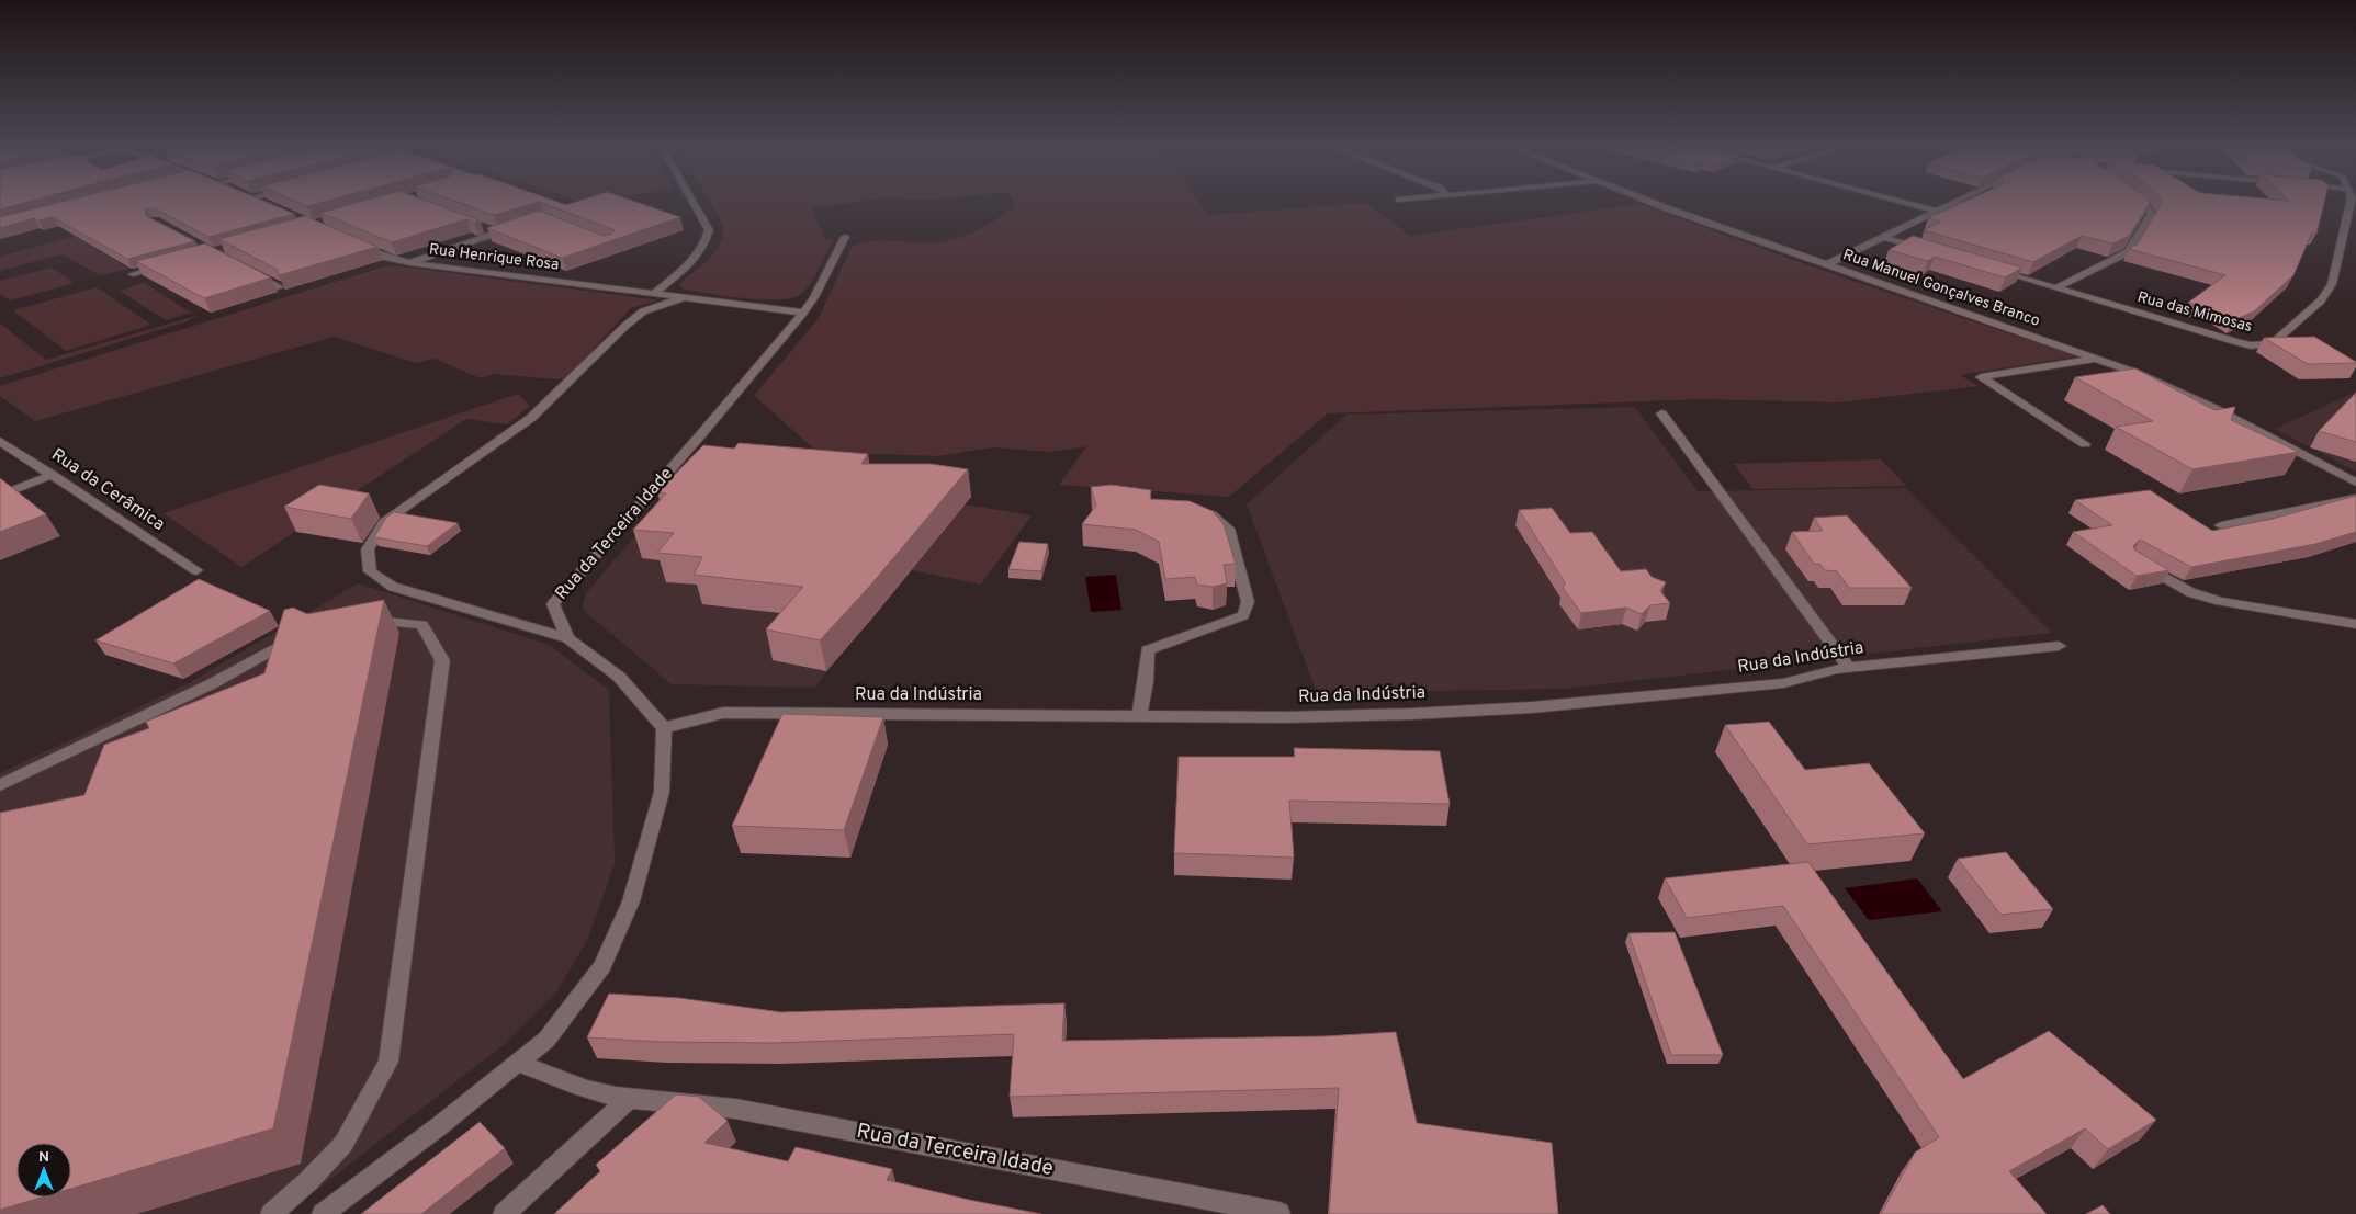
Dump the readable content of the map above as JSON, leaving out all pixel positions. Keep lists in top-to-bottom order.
{
  "streets": {
    "street": [
      "Rua Henrique Rosa",
      "Rua Manuel Gonçalves Branco",
      "Rua das Mimosas",
      "Rua da Cerâmica",
      "Rua da Terceira Idade",
      "Rua da Indústria"
    ]
  },
  "crossings": [
    ["Rua Henrique Rosa", "Rua da Terceira Idade"],
    ["Rua da Terceira Idade", "Rua da Indústria"]
  ],
  "north": "top"
}
